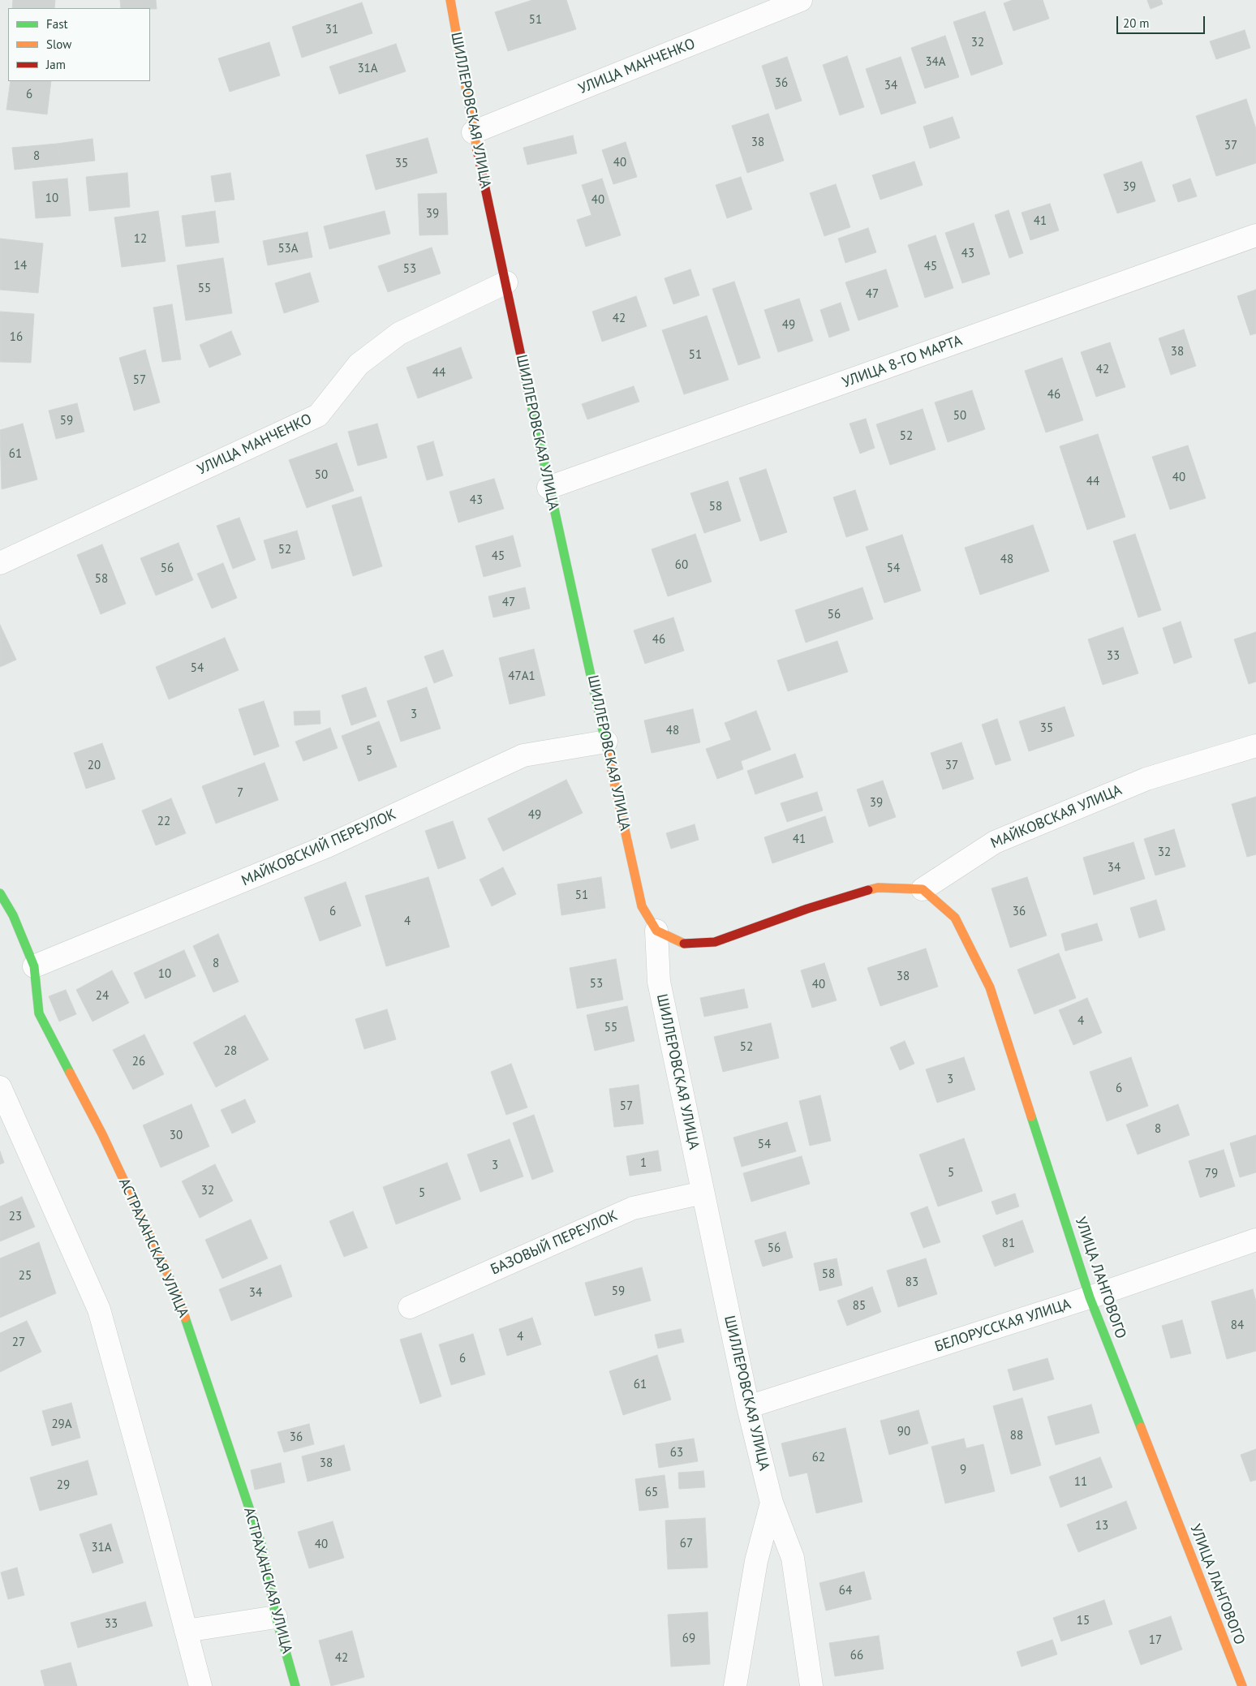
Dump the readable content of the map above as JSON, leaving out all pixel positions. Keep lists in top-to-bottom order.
{
  "streets": {
    "street": [
      "УЛИЦА МАНЧЕНКО",
      "ШИЛЛЕРОВСКАЯ УЛИЦА",
      "УЛИЦА 8-ГО МАРТА",
      "МАЙКОВСКАЯ УЛИЦА",
      "МАЙКОВСКИЙ ПЕРЕУЛОК",
      "БАЗОВЫЙ ПЕРЕУЛОК",
      "АСТРАХАНСКАЯ УЛИЦА",
      "УЛИЦА ЛАНГОВОГО",
      "БЕЛОРУССКАЯ УЛИЦА"
    ]
  },
  "crossings": [
    ["УЛИЦА МАНЧЕНКО", "ШИЛЛЕРОВСКАЯ УЛИЦА"],
    ["ШИЛЛЕРОВСКАЯ УЛИЦА", "УЛИЦА 8-ГО МАРТА"],
    ["ШИЛЛЕРОВСКАЯ УЛИЦА", "МАЙКОВСКИЙ ПЕРЕУЛОК"],
    ["ШИЛЛЕРОВСКАЯ УЛИЦА", "БАЗОВЫЙ ПЕРЕУЛОК"],
    ["ШИЛЛЕРОВСКАЯ УЛИЦА", "БЕЛОРУССКАЯ УЛИЦА"],
    ["МАЙКОВСКАЯ УЛИЦА", "УЛИЦА ЛАНГОВОГО"],
    ["МАЙКОВСКИЙ ПЕРЕУЛОК", "АСТРАХАНСКАЯ УЛИЦА"],
    ["УЛИЦА ЛАНГОВОГО", "БЕЛОРУССКАЯ УЛИЦА"]
  ],
  "house_numbers": [
    "51",
    "31",
    "32",
    "34А",
    "31А",
    "36",
    "34",
    "6",
    "38",
    "37",
    "8",
    "40",
    "35",
    "39",
    "10",
    "40",
    "39",
    "41",
    "12",
    "53А",
    "43",
    "14",
    "45",
    "53",
    "55",
    "47",
    "42",
    "49",
    "16",
    "38",
    "51",
    "42",
    "44",
    "57",
    "46",
    "50",
    "59",
    "52",
    "61",
    "50",
    "40",
    "44",
    "43",
    "58",
    "52",
    "45",
    "48",
    "60",
    "56",
    "54",
    "58",
    "47",
    "56",
    "46",
    "33",
    "54",
    "47А1",
    "3",
    "35",
    "48",
    "5",
    "20",
    "37",
    "7",
    "39",
    "49",
    "22",
    "41",
    "32",
    "34",
    "51",
    "6",
    "36",
    "4",
    "8",
    "10",
    "38",
    "53",
    "40",
    "24",
    "4",
    "55",
    "52",
    "28",
    "26",
    "3",
    "6",
    "57",
    "8",
    "30",
    "54",
    "1",
    "3",
    "5",
    "79",
    "32",
    "5",
    "23",
    "81",
    "56",
    "58",
    "25",
    "83",
    "59",
    "34",
    "85",
    "84",
    "4",
    "27",
    "6",
    "61",
    "29А",
    "90",
    "88",
    "36",
    "63",
    "62",
    "38",
    "9",
    "11",
    "29",
    "65",
    "13",
    "67",
    "40",
    "31А",
    "64",
    "15",
    "33",
    "69",
    "17",
    "66",
    "42"
  ],
  "legend": ["Fast", "Slow", "Jam"],
  "scale_bar": "20 m"
}
